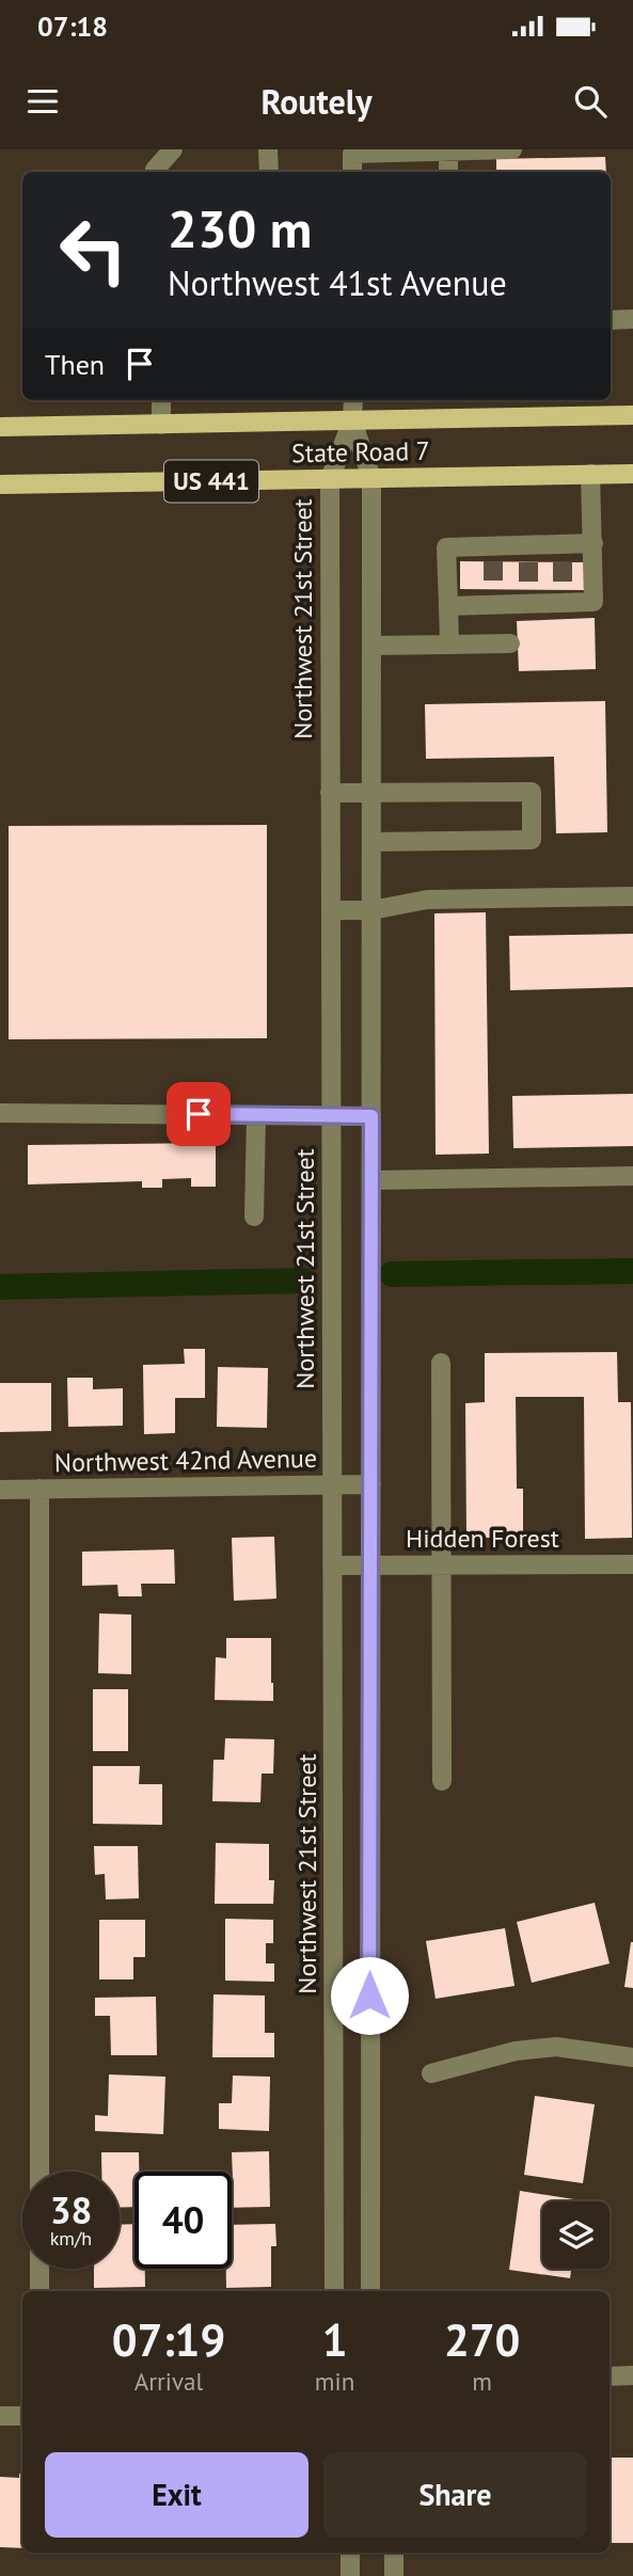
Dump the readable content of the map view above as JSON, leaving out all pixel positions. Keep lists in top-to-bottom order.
{
  "streets": {
    "main road": ["State Road 7", "US 441"],
    "street": ["Northwest 21st Street", "Northwest 42nd Avenue", "Hidden Forest"]
  },
  "crossings": [
    ["State Road 7", "Northwest 21st Street"],
    ["Northwest 21st Street", "Northwest 42nd Avenue"],
    ["Northwest 21st Street", "Hidden Forest"]
  ],
  "page": {
    "status": "07:18",
    "header": "Routely",
    "turn": ["230 m", "Northwest 41st Avenue"],
    "then": "Then",
    "speed": "38 km/h",
    "limit": "40",
    "eta": [
      "07:19",
      "Arrival",
      "1",
      "min",
      "270",
      "m"
    ],
    "buttons": ["Exit", "Share"]
  }
}
